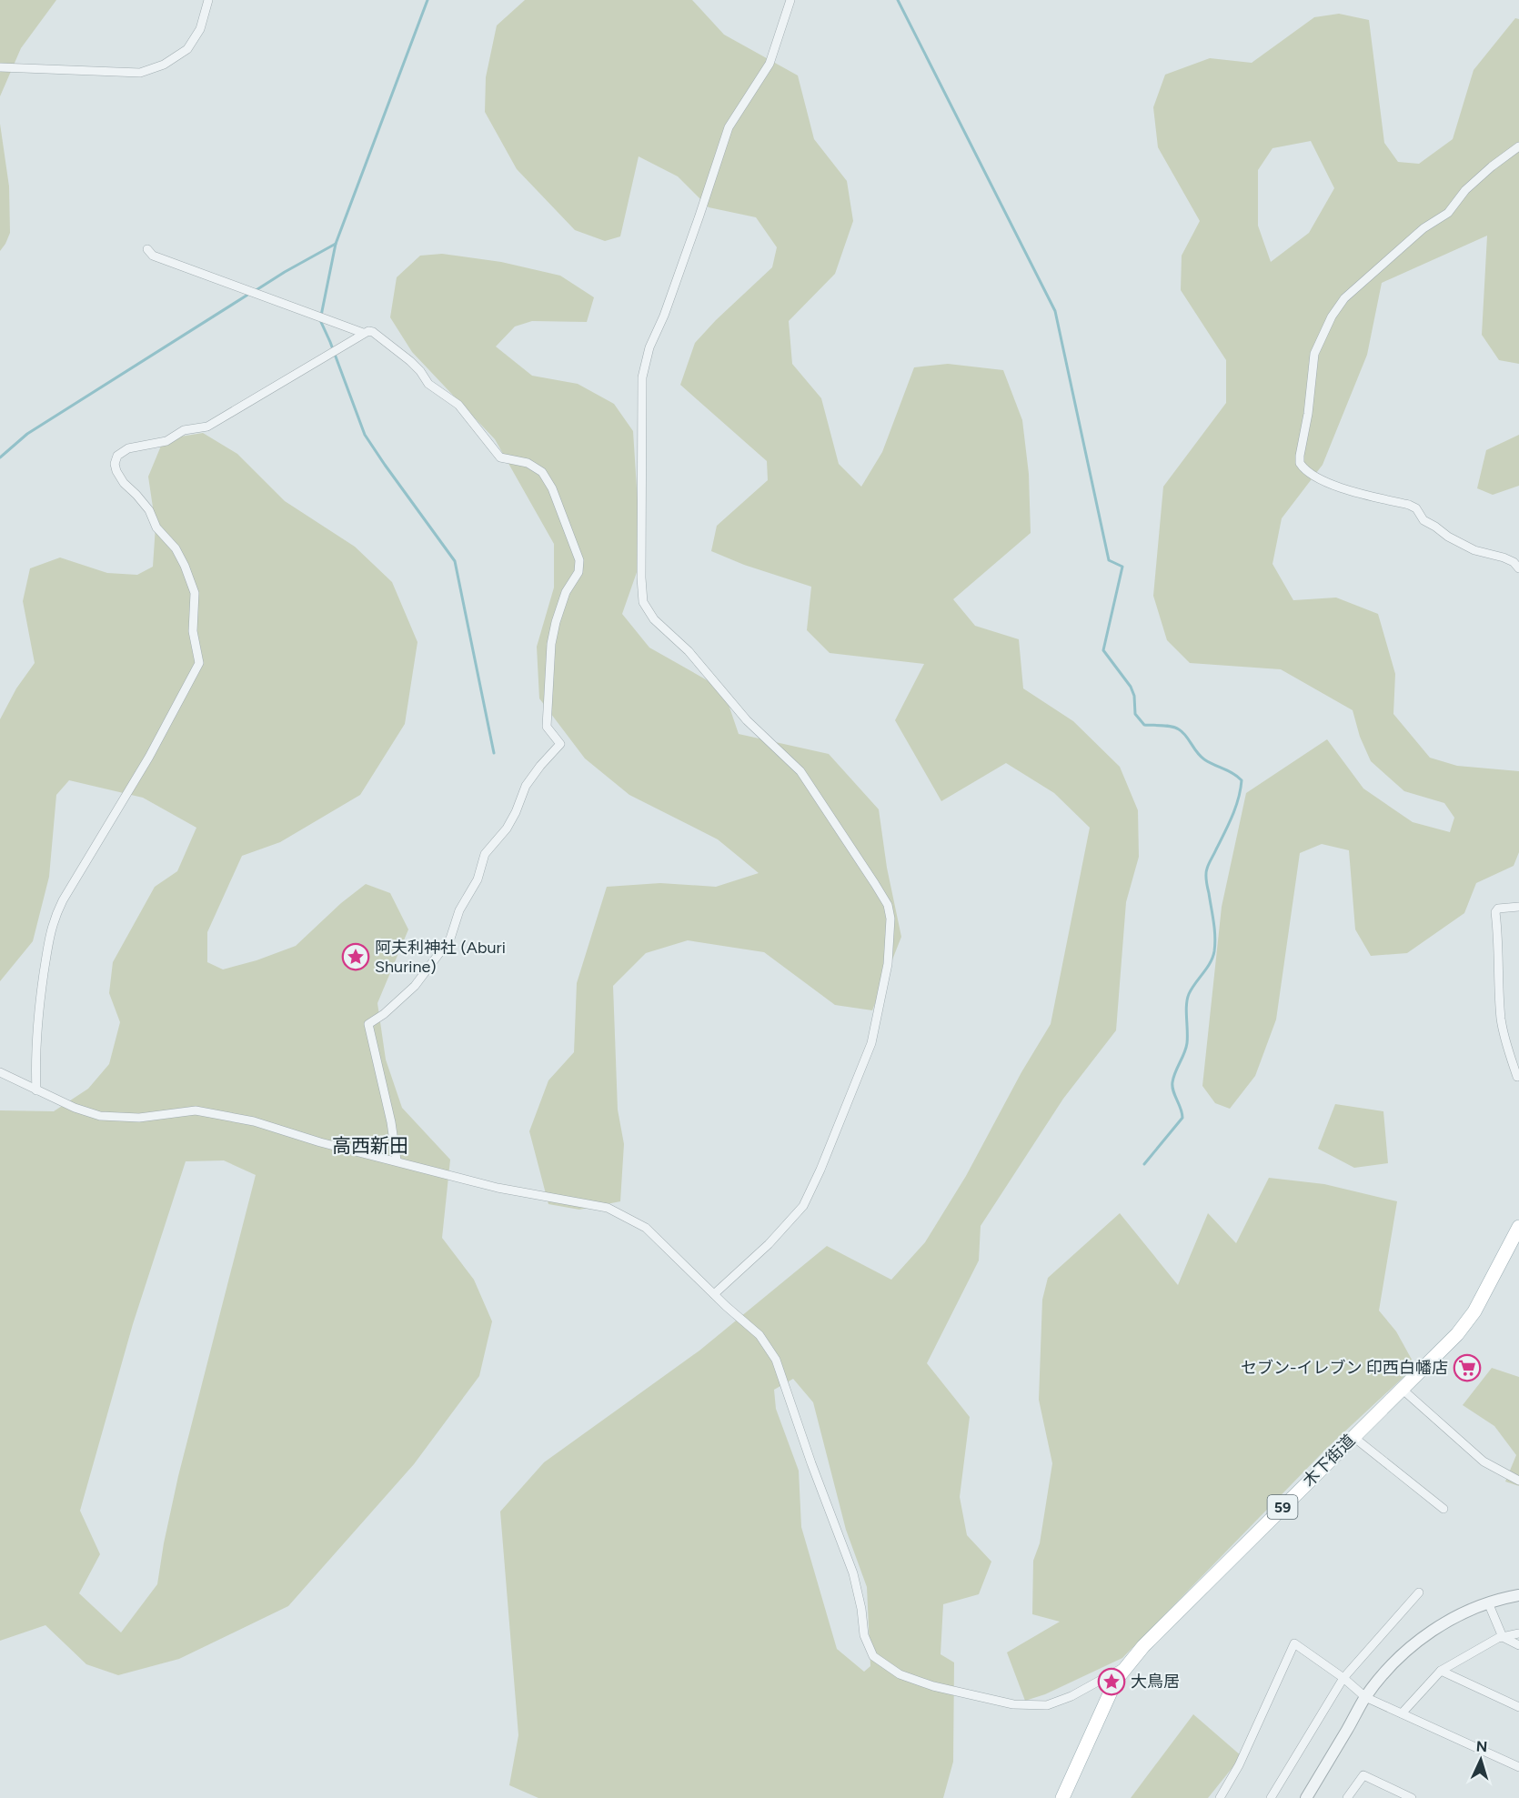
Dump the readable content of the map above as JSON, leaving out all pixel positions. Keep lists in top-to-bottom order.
{
  "streets": {
    "main road": ["木下街道", "59"]
  },
  "districts": ["高西新田"],
  "places": {
    "place": ["阿夫利神社 (Aburi Shurine)", "大鳥居"],
    "supermarket": ["セブン-イレブン 印西白幡店"]
  },
  "north": "top"
}
